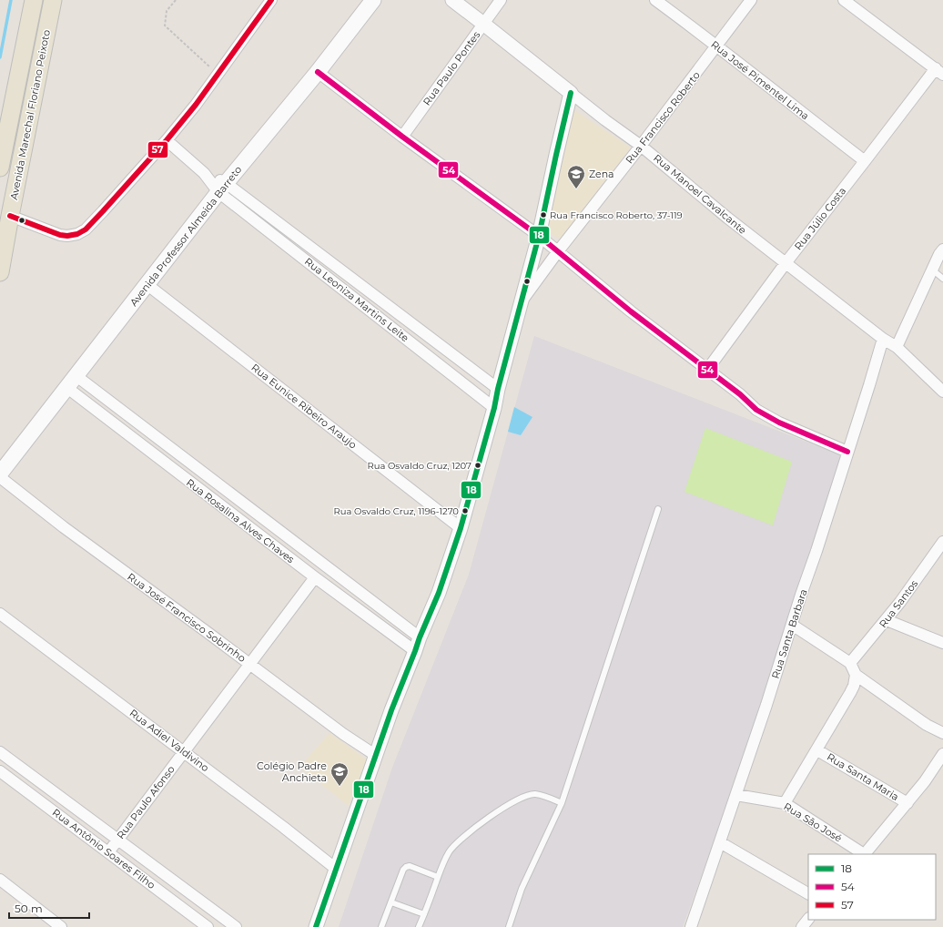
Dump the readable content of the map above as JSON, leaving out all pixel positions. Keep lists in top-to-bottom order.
{
  "streets": {
    "main road": ["Avenida Marechal Floriano Peixoto", "Avenida Professor Almeida Barreto"],
    "street": [
      "Rua Paulo Pontes",
      "Rua José Pimentel Lima",
      "Rua Francisco Roberto",
      "Rua Manoel Cavalcante",
      "Rua Júlio Costa",
      "Rua Leoniza Martins Leite",
      "Rua Eunice Ribeiro Araujo",
      "Rua Rosalina Alves Chaves",
      "Rua Santos",
      "Rua José Francisco Sobrinho",
      "Rua Santa Barbara",
      "Rua Adiel Valdivino",
      "Rua Santa Maria",
      "Rua Paulo Afonso",
      "Rua São José",
      "Rua Antônio Soares Filho"
    ]
  },
  "crossings": [
    ["Rua Paulo Pontes", "Rua Manoel Cavalcante"],
    ["Rua José Pimentel Lima", "Rua Francisco Roberto"],
    ["Rua José Pimentel Lima", "Rua Júlio Costa"],
    ["Rua Francisco Roberto", "Rua Manoel Cavalcante"],
    ["Rua Manoel Cavalcante", "Rua Júlio Costa"],
    ["Rua Manoel Cavalcante", "Rua Santa Barbara"],
    ["Avenida Professor Almeida Barreto", "Rua Leoniza Martins Leite"],
    ["Avenida Professor Almeida Barreto", "Rua Eunice Ribeiro Araujo"],
    ["Avenida Professor Almeida Barreto", "Rua Rosalina Alves Chaves"],
    ["Rua Rosalina Alves Chaves", "Rua Paulo Afonso"],
    ["Rua José Francisco Sobrinho", "Rua Paulo Afonso"],
    ["Rua Santa Barbara", "Rua São José"],
    ["Rua Adiel Valdivino", "Rua Paulo Afonso"],
    ["Rua Paulo Afonso", "Rua Antônio Soares Filho"]
  ],
  "places": {
    "school or university": ["Zena", "Colégio Padre Anchieta"],
    "other": ["Rua Francisco Roberto, 37-119", "Rua Osvaldo Cruz, 1207", "Rua Osvaldo Cruz, 1196-1270"]
  },
  "lines": ["transit line 57", "transit line 54", "transit line 18"],
  "legend": ["18", "54", "57"],
  "scale_bar": "50 m"
}
